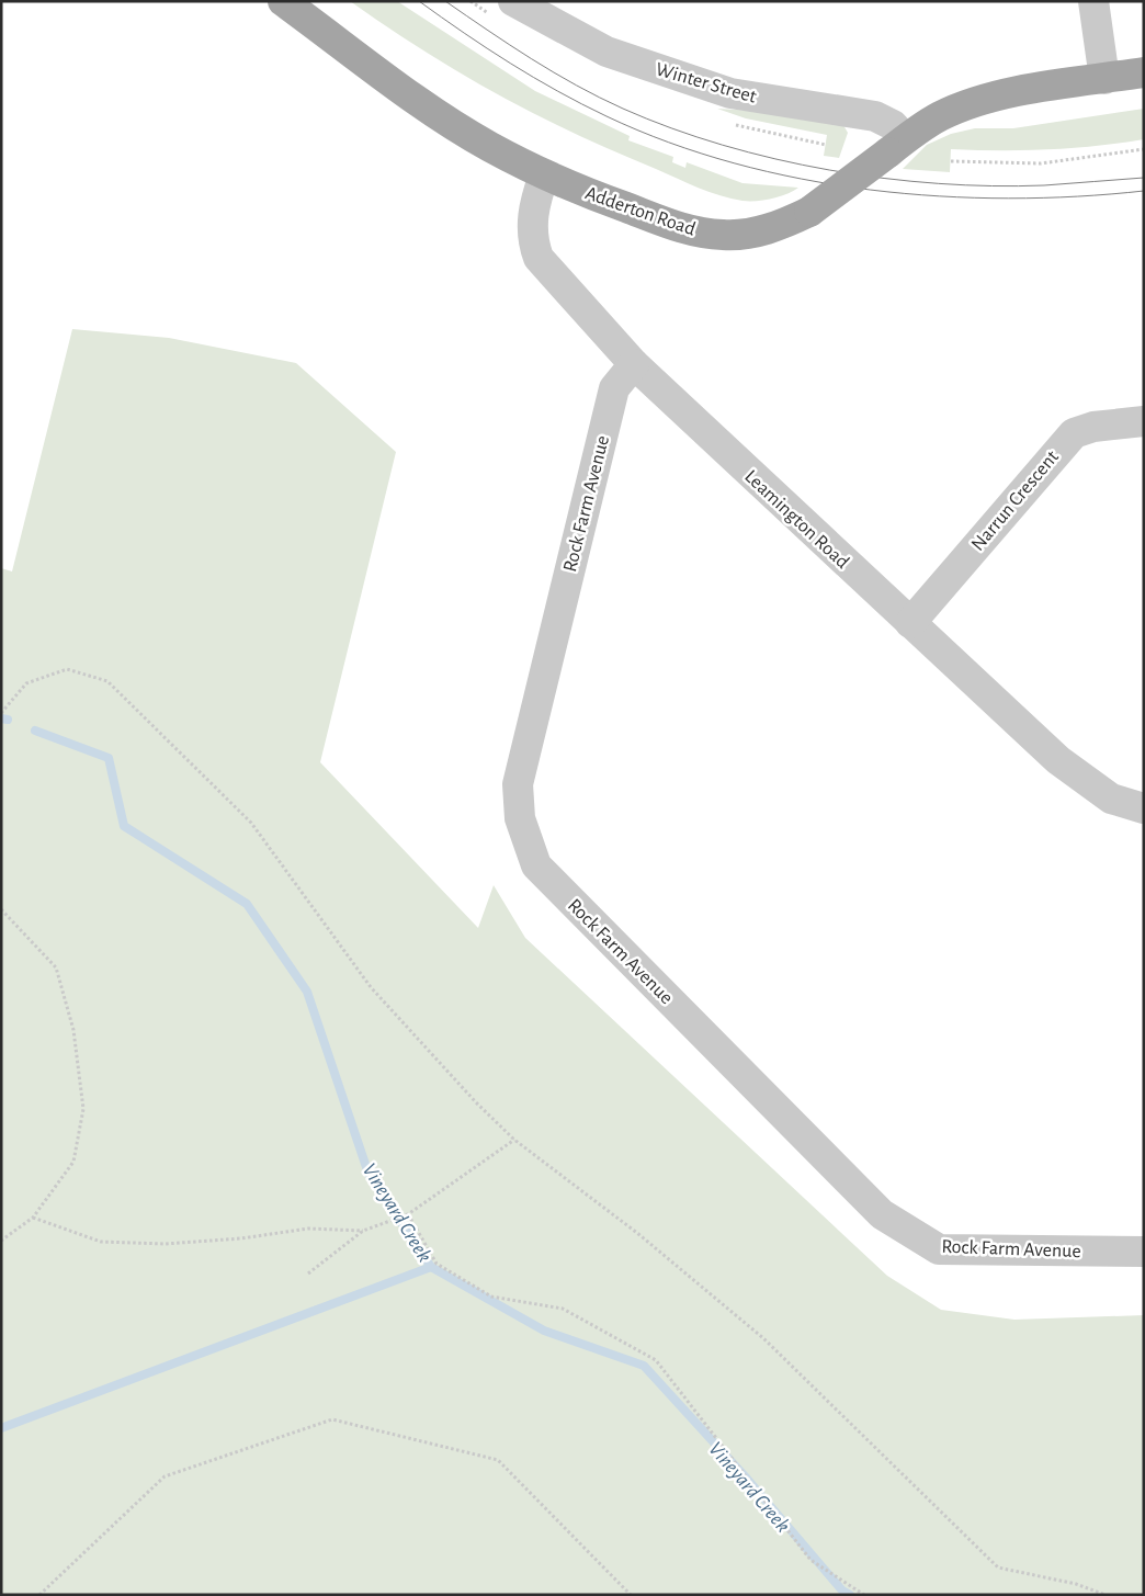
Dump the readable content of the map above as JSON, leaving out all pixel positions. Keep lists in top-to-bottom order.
{
  "streets": {
    "main road": ["Adderton Road"],
    "street": [
      "Winter Street",
      "Narrun Crescent",
      "Rock Farm Avenue",
      "Leamington Road"
    ]
  },
  "crossings": [
    ["Winter Street", "Adderton Road"],
    ["Adderton Road", "Leamington Road"],
    ["Narrun Crescent", "Leamington Road"],
    ["Rock Farm Avenue", "Leamington Road"]
  ],
  "water": ["Vineyard Creek"]
}
